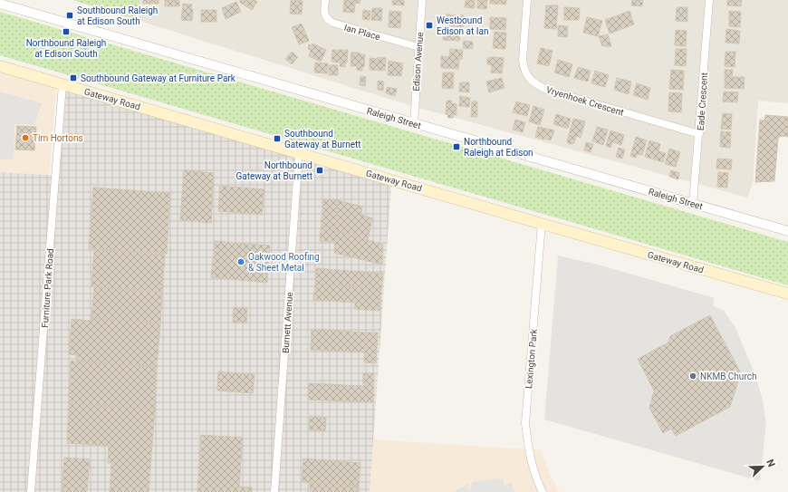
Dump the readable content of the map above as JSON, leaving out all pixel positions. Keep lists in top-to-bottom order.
{
  "streets": {
    "main road": ["Gateway Road"],
    "street": [
      "Ian Place",
      "Edison Avenue",
      "Vryenhoek Crescent",
      "Eade Crescent",
      "Raleigh Street",
      "Furniture Park Road",
      "Burnett Avenue",
      "Lexington Park"
    ]
  },
  "crossings": [
    ["Ian Place", "Edison Avenue"],
    ["Edison Avenue", "Raleigh Street"],
    ["Gateway Road", "Furniture Park Road"],
    ["Gateway Road", "Burnett Avenue"],
    ["Gateway Road", "Lexington Park"],
    ["Vryenhoek Crescent", "Eade Crescent"],
    ["Eade Crescent", "Raleigh Street"]
  ],
  "places": {
    "transit": [
      "Southbound Raleigh at Edison South",
      "Westbound Edison at Ian",
      "Northbound Raleigh at Edison South",
      "Southbound Gateway at Furniture Park",
      "Southbound Gateway at Burnett",
      "Northbound Raleigh at Edison",
      "Northbound Gateway at Burnett"
    ],
    "other": ["Tim Hortons", "Oakwood Roofing & Sheet Metal", "NKMB Church"]
  },
  "north": "top right"
}
